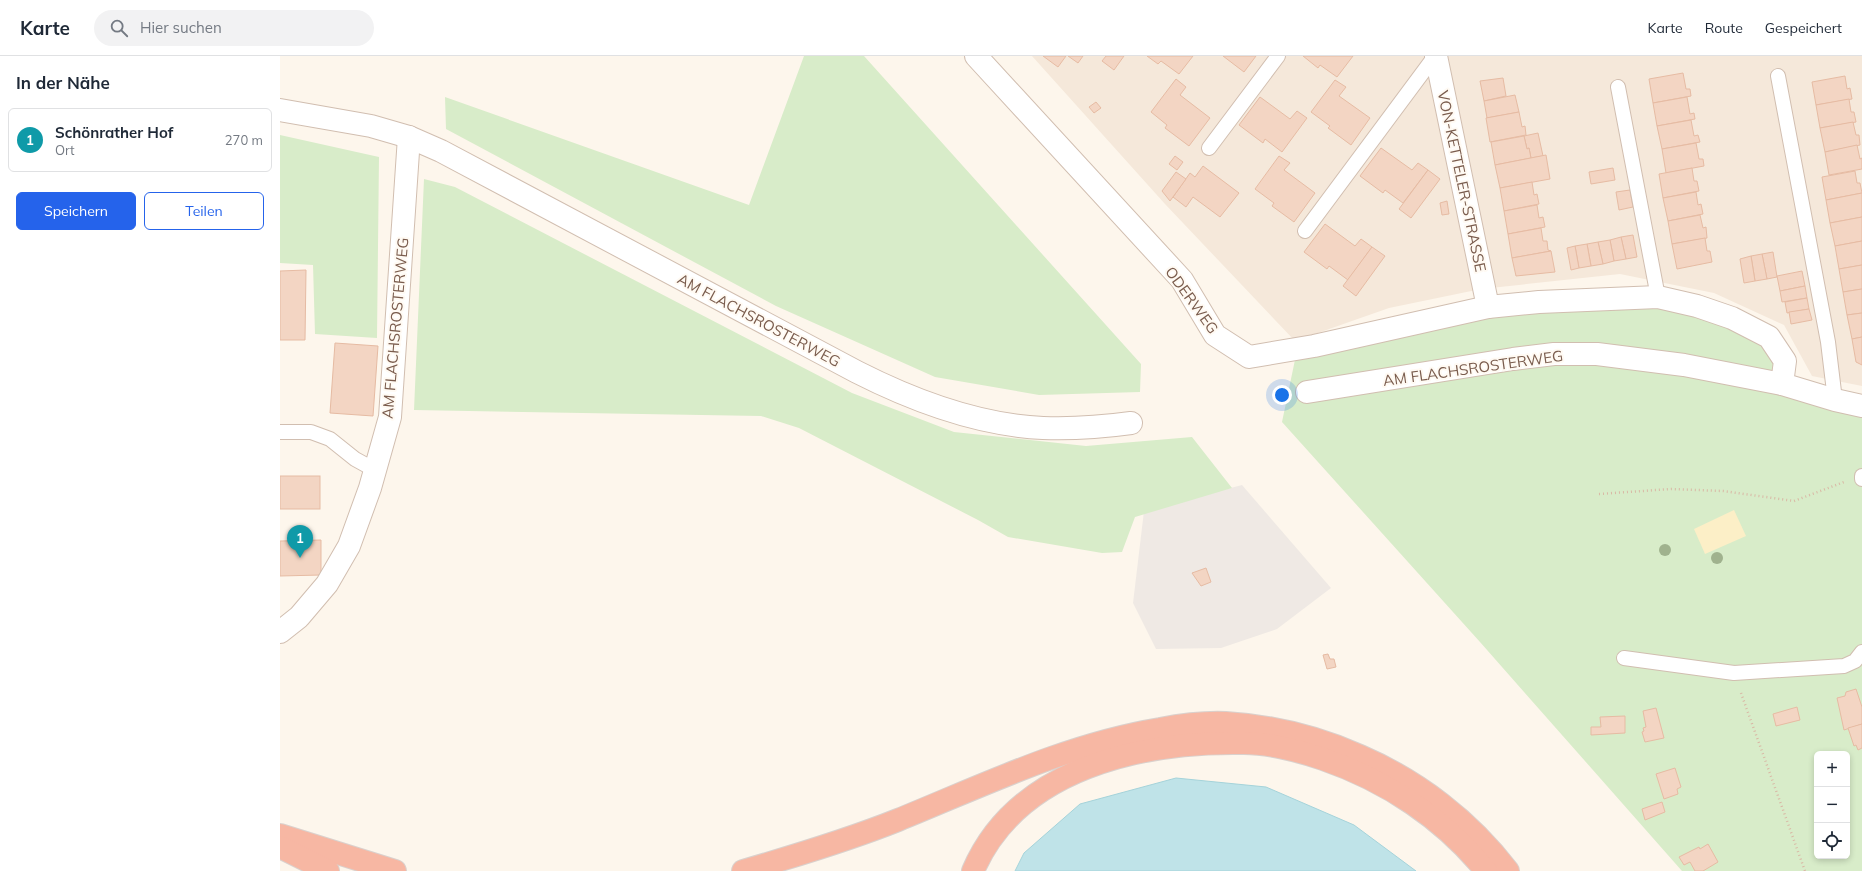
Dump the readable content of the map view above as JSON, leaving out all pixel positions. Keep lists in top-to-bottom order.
{
  "streets": {
    "street": ["VON-KETTELER-STRASSE", "ODERWEG", "AM FLACHSROSTERWEG"]
  },
  "crossings": [
    ["VON-KETTELER-STRASSE", "ODERWEG"]
  ],
  "page": {
    "header": "Karte",
    "search": "Hier suchen",
    "nav": ["Karte", "Route", "Gespeichert"],
    "heading": "In der Nähe",
    "list": [
      {
        "mark": "1",
        "name": "Schönrather Hof",
        "note": "Ort",
        "value": "270 m"
      }
    ],
    "buttons": ["Speichern", "Teilen"],
    "pins": "1",
    "map_buttons": ["+", "−"]
  }
}
